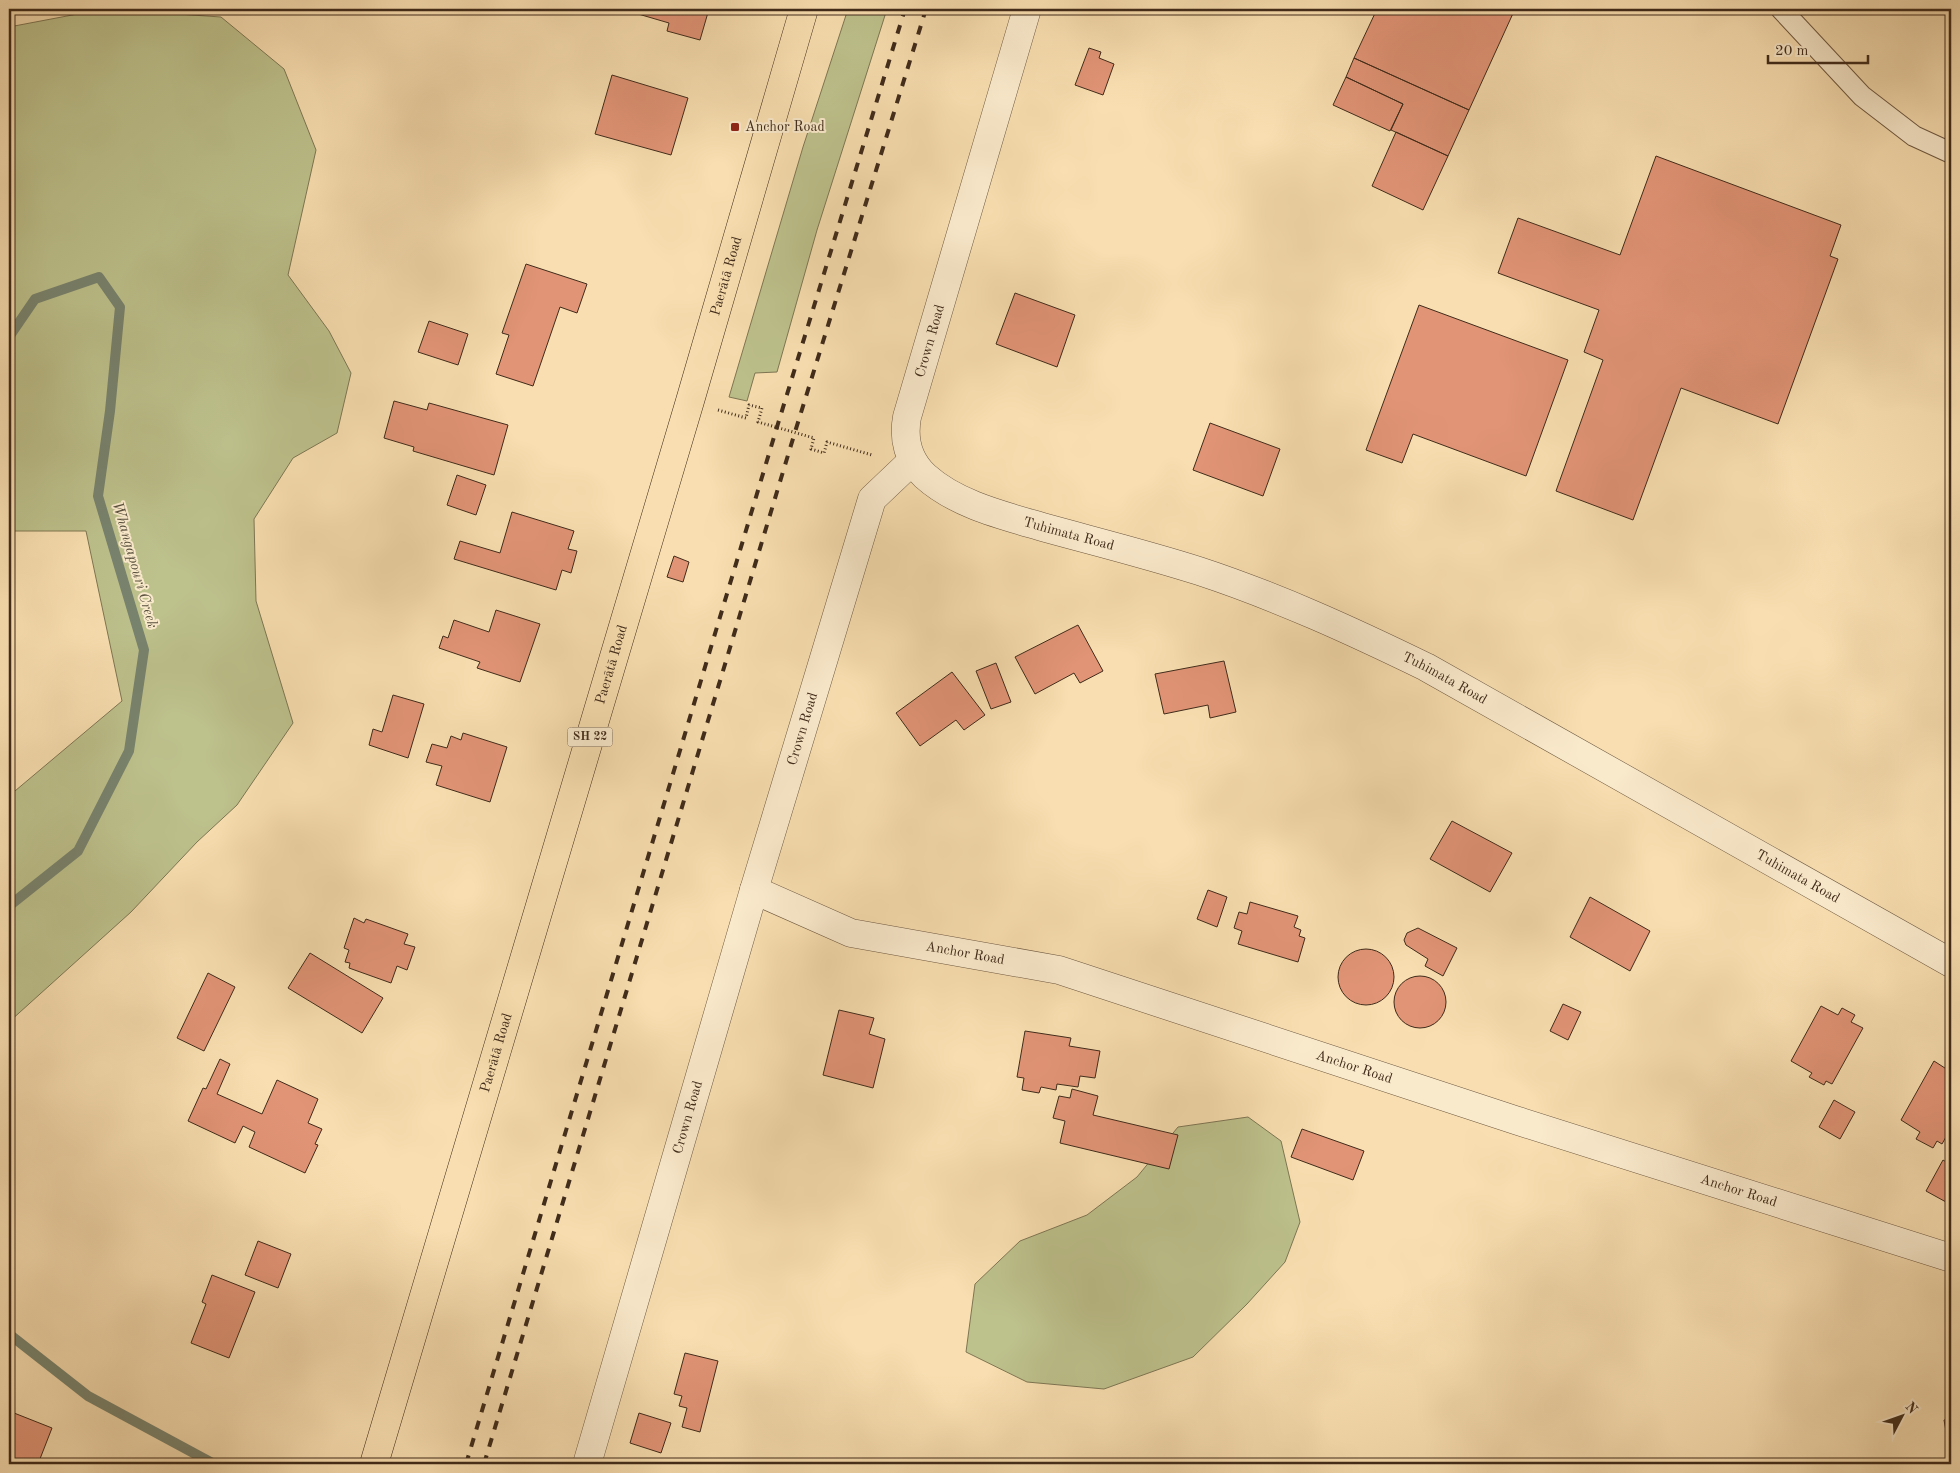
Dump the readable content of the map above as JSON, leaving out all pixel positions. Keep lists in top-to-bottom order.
{
  "streets": {
    "highway": ["Paerātā Road", "SH 22"],
    "street": ["Crown Road", "Tuhimata Road", "Anchor Road"]
  },
  "crossings": [
    ["Crown Road", "Tuhimata Road"],
    ["Crown Road", "Anchor Road"]
  ],
  "water": ["Whangapouri Creek"],
  "places": {
    "transit": ["Anchor Road"]
  },
  "scale_bar": "20 m",
  "north": "top right"
}
